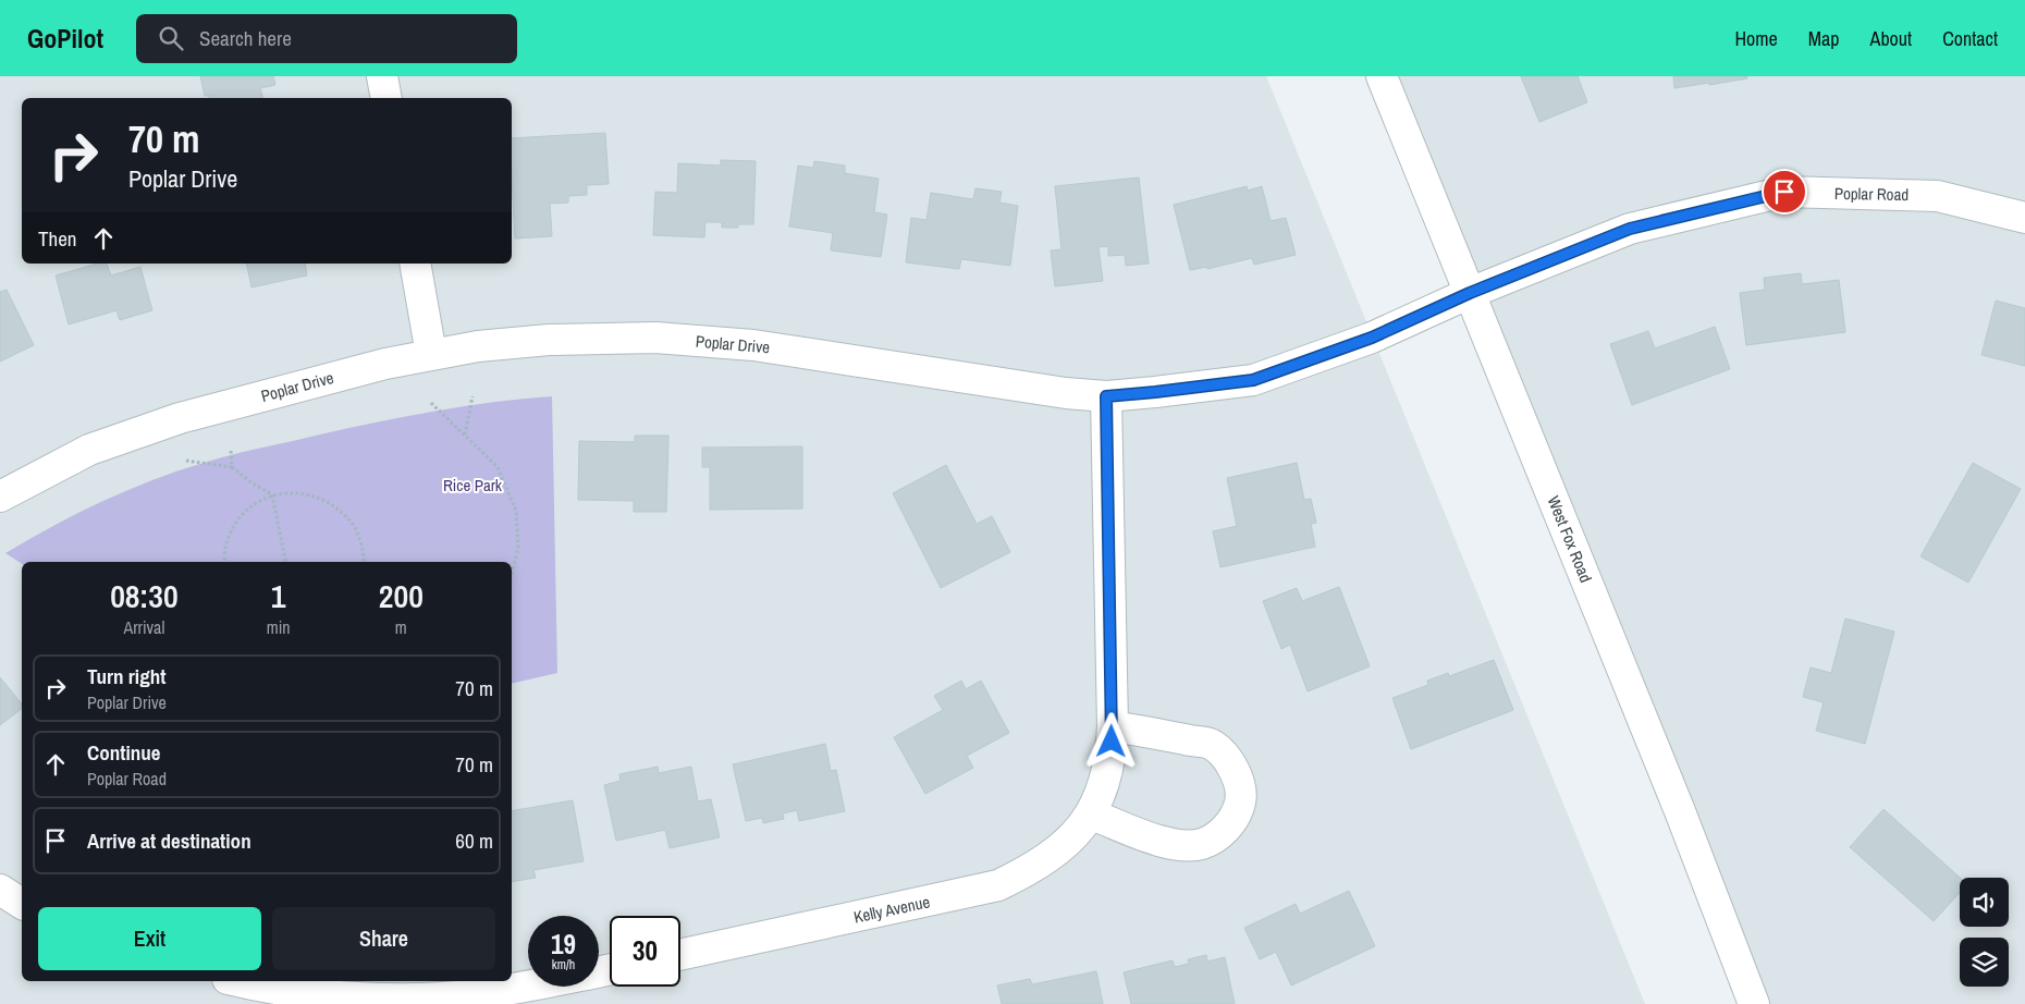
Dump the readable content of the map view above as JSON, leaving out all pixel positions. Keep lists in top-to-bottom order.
{
  "streets": {
    "street": [
      "Poplar Road",
      "Poplar Drive",
      "West Fox Road",
      "Kelly Avenue"
    ]
  },
  "crossings": [
    ["Poplar Road", "Poplar Drive"],
    ["Poplar Road", "West Fox Road"],
    ["Poplar Drive", "West Fox Road"],
    ["Poplar Drive", "Kelly Avenue"]
  ],
  "parks": ["Rice Park"],
  "page": {
    "header": "GoPilot",
    "search": "Search here",
    "nav": [
      "Home",
      "Map",
      "About",
      "Contact"
    ],
    "turn": ["70 m", "Poplar Drive"],
    "then": "Then",
    "eta": [
      "08:30",
      "Arrival",
      "1",
      "min",
      "200",
      "m"
    ],
    "list": [
      {
        "name": "Turn right",
        "note": "Poplar Drive",
        "value": "70 m"
      },
      {
        "name": "Continue",
        "note": "Poplar Road",
        "value": "70 m"
      },
      {
        "name": "Arrive at destination",
        "value": "60 m"
      }
    ],
    "buttons": ["Exit", "Share"],
    "speed": "19 km/h",
    "limit": "30"
  }
}
